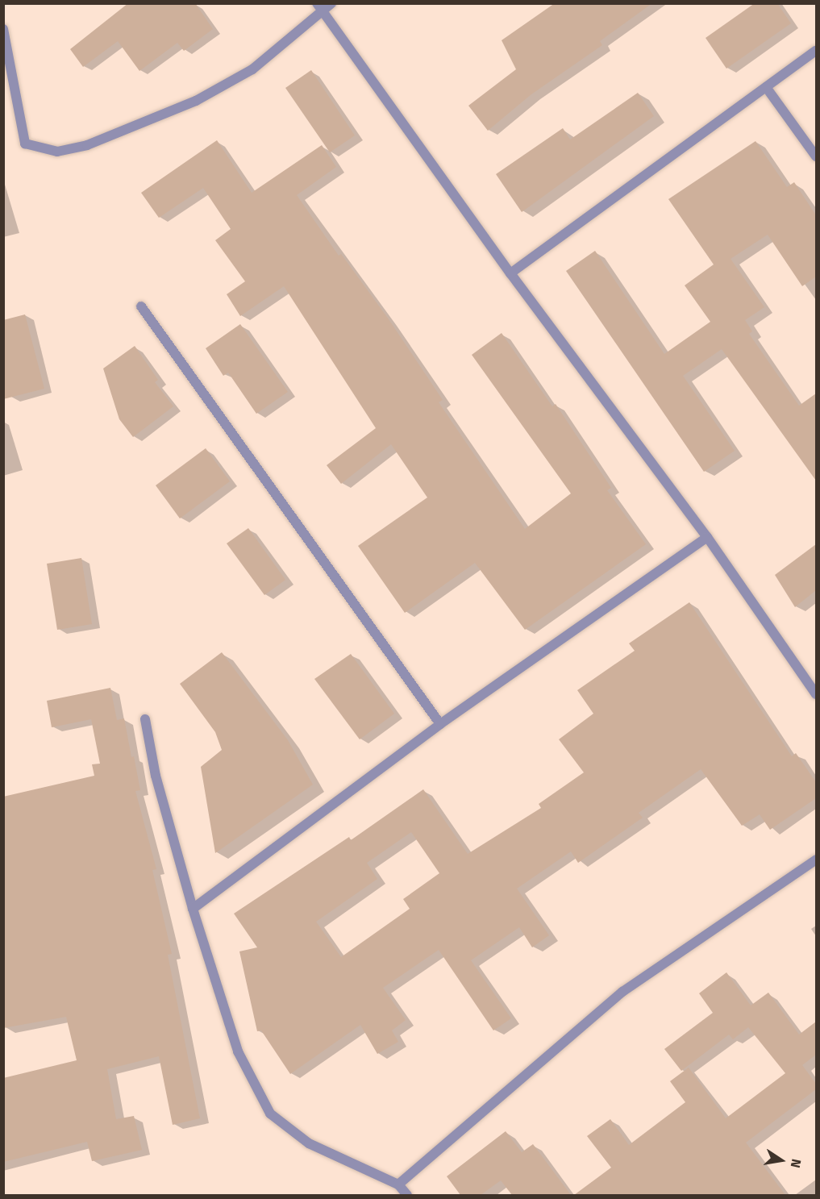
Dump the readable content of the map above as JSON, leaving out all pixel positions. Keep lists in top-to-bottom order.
{
  "north": "right"
}
